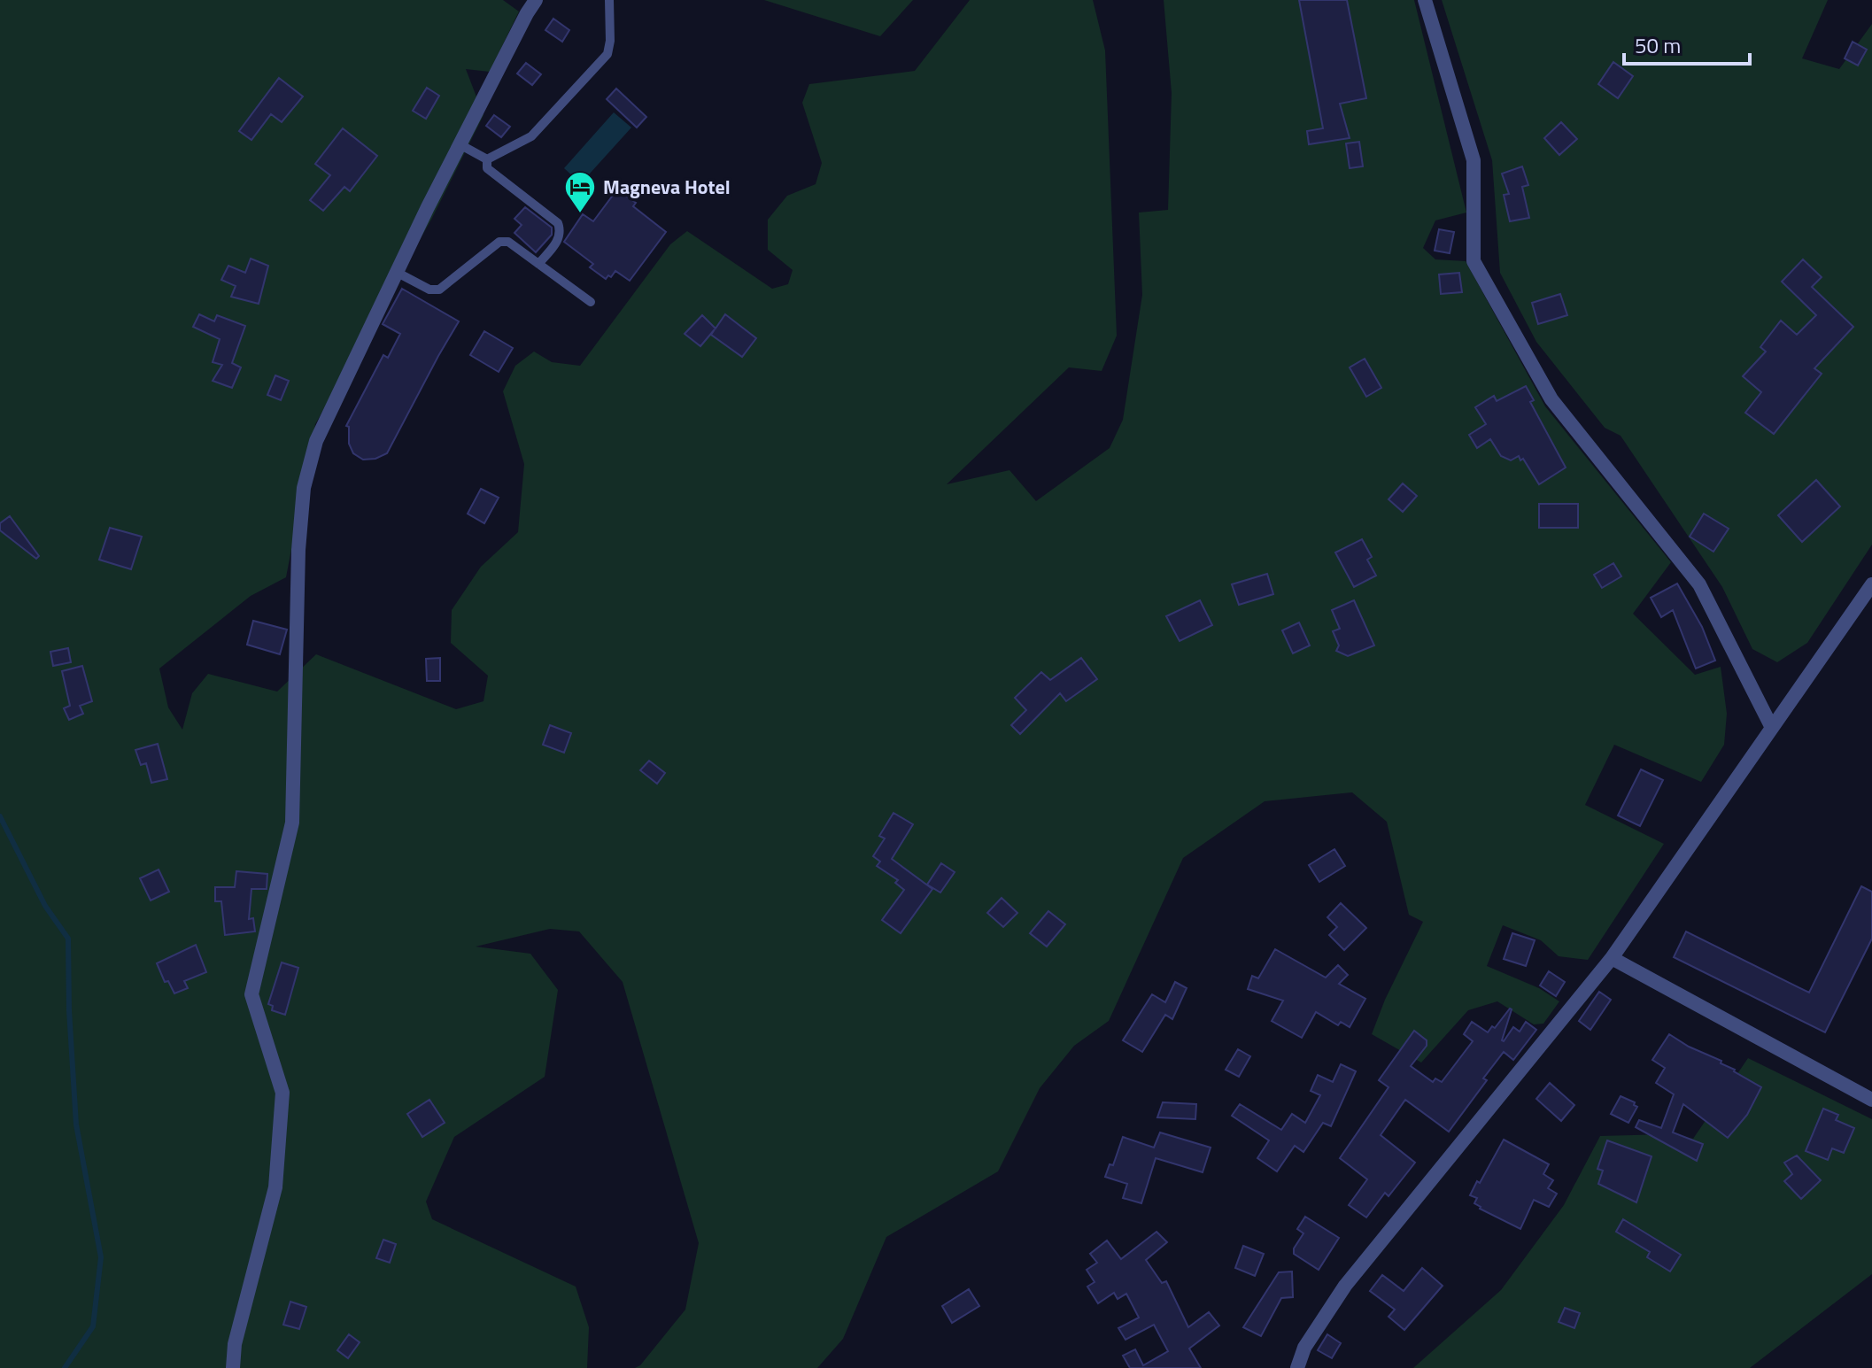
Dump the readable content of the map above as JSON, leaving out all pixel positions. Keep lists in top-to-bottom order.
{
  "places": {
    "hotel": ["Magneva Hotel"]
  },
  "scale_bar": "50 m"
}
